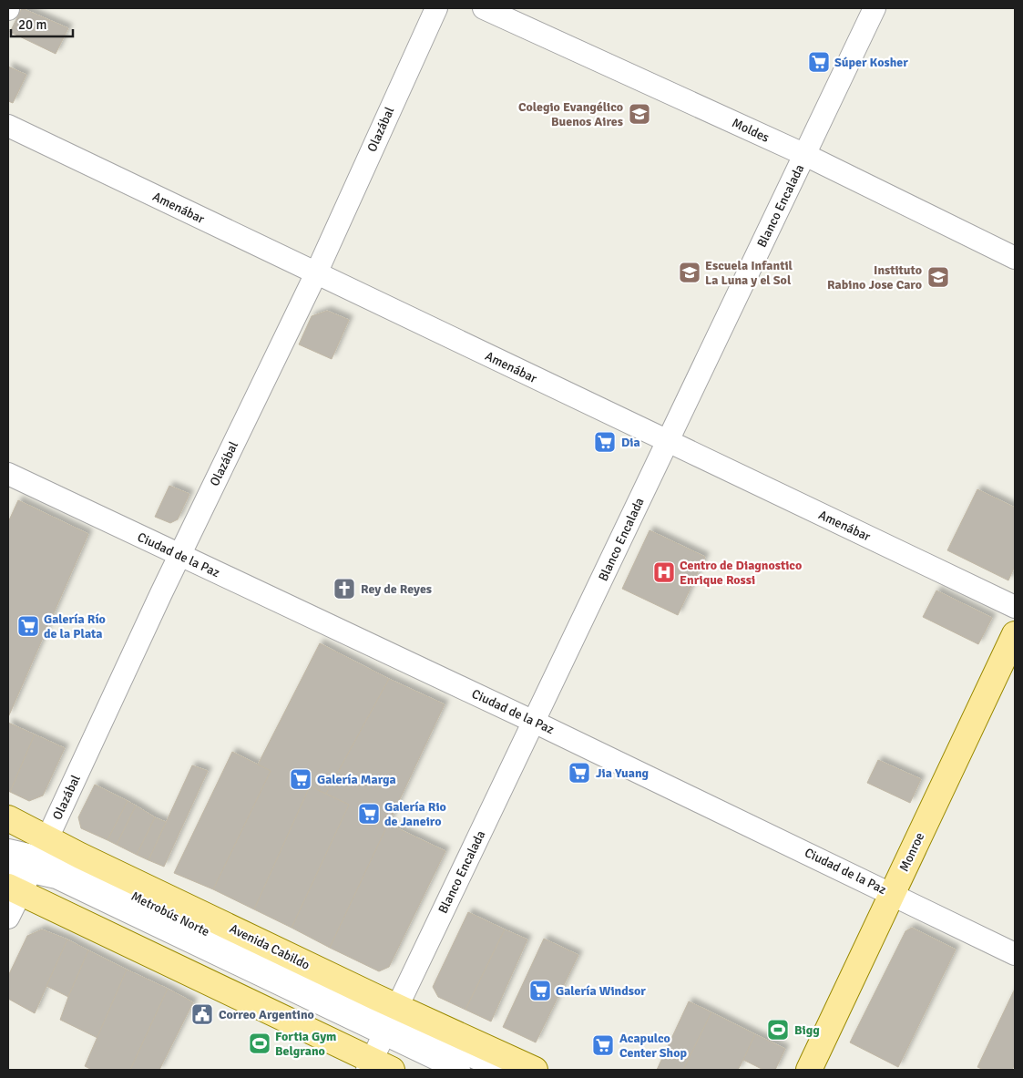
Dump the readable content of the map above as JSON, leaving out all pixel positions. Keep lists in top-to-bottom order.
{
  "streets": {
    "main road": ["Monroe", "Avenida Cabildo"],
    "street": [
      "Olazábal",
      "Moldes",
      "Blanco Encalada",
      "Amenábar",
      "Ciudad de la Paz",
      "Metrobús Norte"
    ]
  },
  "crossings": [
    ["Olazábal", "Amenábar"],
    ["Olazábal", "Ciudad de la Paz"],
    ["Olazábal", "Metrobús Norte"],
    ["Olazábal", "Avenida Cabildo"],
    ["Moldes", "Blanco Encalada"],
    ["Blanco Encalada", "Amenábar"],
    ["Blanco Encalada", "Ciudad de la Paz"],
    ["Blanco Encalada", "Metrobús Norte"],
    ["Blanco Encalada", "Avenida Cabildo"],
    ["Ciudad de la Paz", "Monroe"],
    ["Metrobús Norte", "Avenida Cabildo"]
  ],
  "places": {
    "supermarket": [
      "Súper Kosher",
      "Dia",
      "Galería Río de la Plata",
      "Jia Yuang",
      "Galería Marga",
      "Galería Rio de Janeiro",
      "Galería Windsor",
      "Acapulco Center Shop"
    ],
    "school or university": ["Colegio Evangélico Buenos Aires", "Escuela Infantil La Luna y el Sol", "Instituto Rabino Jose Caro"],
    "hospital": ["Centro de Diagnostico Enrique Rossi"],
    "church": ["Rey de Reyes"],
    "public building": ["Correo Argentino"],
    "sports": ["Bigg", "Fortia Gym Belgrano"]
  },
  "scale_bar": "20 m"
}
